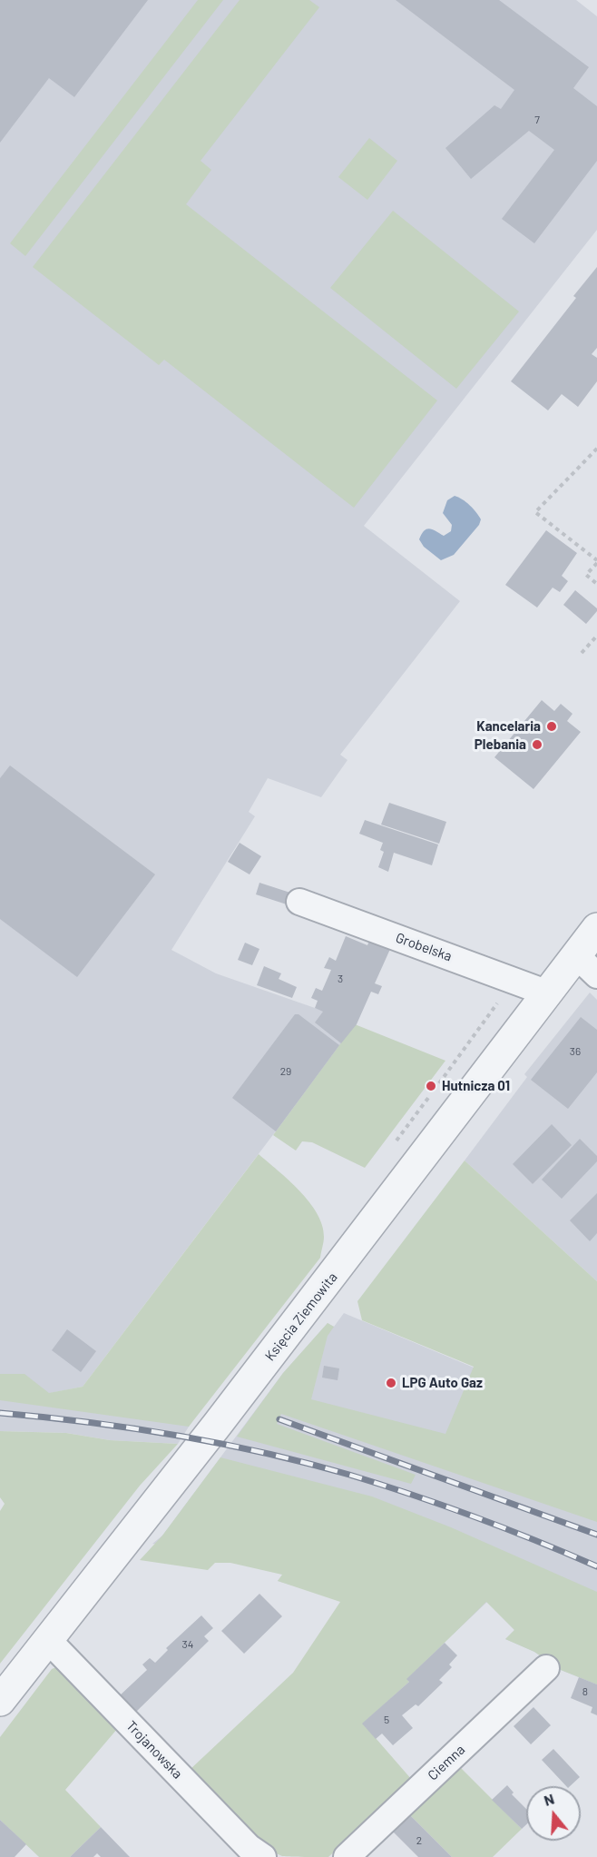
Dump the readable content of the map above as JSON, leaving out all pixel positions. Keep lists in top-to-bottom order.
{
  "streets": {
    "street": [
      "Grobelska",
      "Księcia Ziemowita",
      "Trojanowska",
      "Ciemna"
    ]
  },
  "crossings": [
    ["Grobelska", "Księcia Ziemowita"],
    ["Księcia Ziemowita", "Trojanowska"]
  ],
  "places": [
    "Kancelaria",
    "Plebania",
    "Hutnicza 01",
    "LPG Auto Gaz"
  ],
  "house_numbers": [
    "7",
    "3",
    "36",
    "29",
    "34",
    "8",
    "5",
    "2"
  ],
  "north": "top"
}
